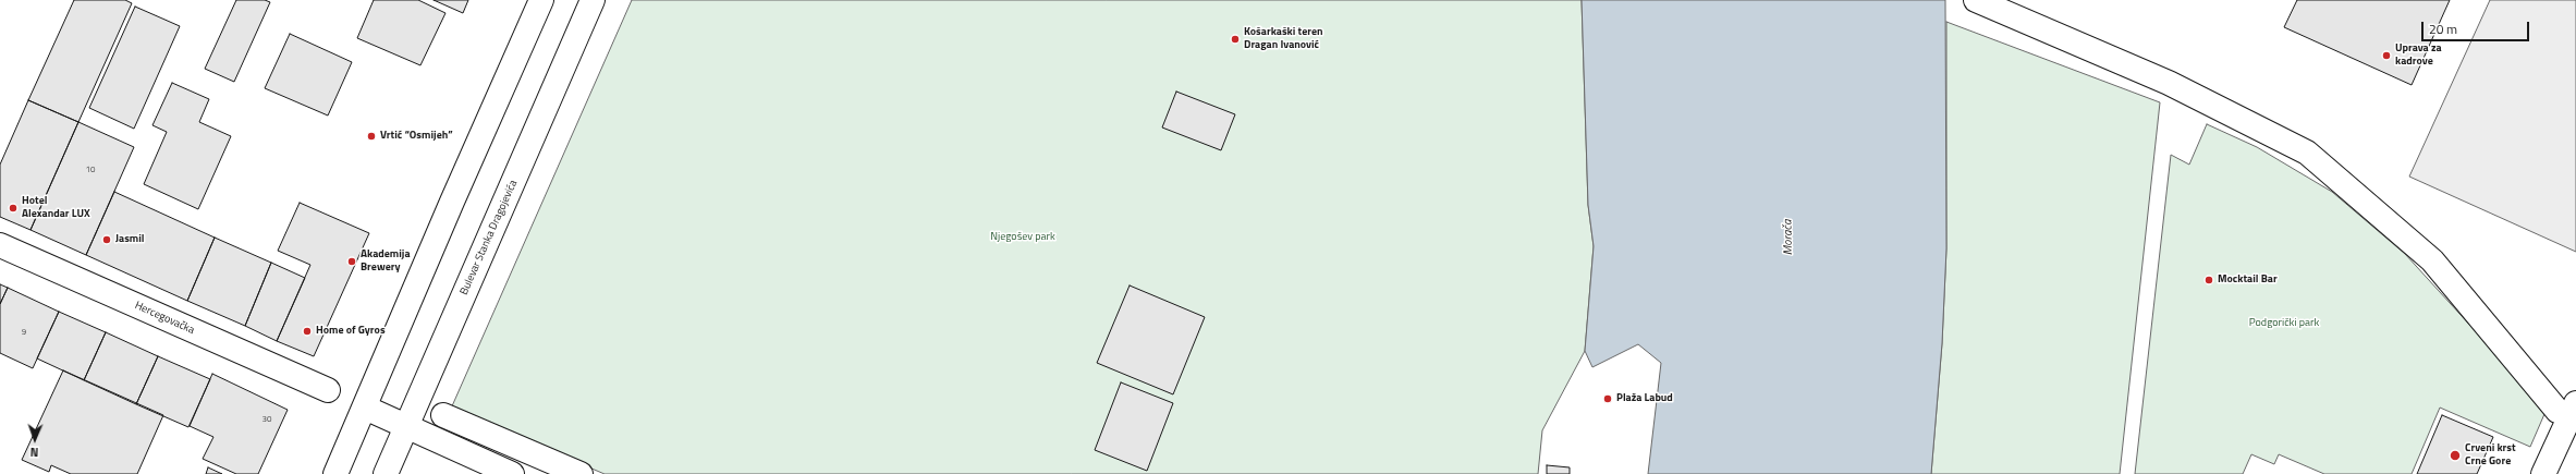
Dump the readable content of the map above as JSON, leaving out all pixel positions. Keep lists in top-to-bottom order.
{
  "streets": {
    "street": ["Bulevar Stanka Dragojevića", "Hercegovačka"]
  },
  "water": ["Morača"],
  "parks": ["Njegošev park", "Podgorički park"],
  "places": [
    "Košarkaški teren Dragan Ivanović",
    "Uprava za kadrove",
    "Vrtić “Osmijeh”",
    "Hotel Alexandar LUX",
    "Jasmil",
    "Akademija Brewery",
    "Mocktail Bar",
    "Home of Gyros",
    "Plaža Labud",
    "Crveni krst Crne Gore"
  ],
  "house_numbers": ["10", "9", "30"],
  "scale_bar": "20 m",
  "north": "bottom"
}
